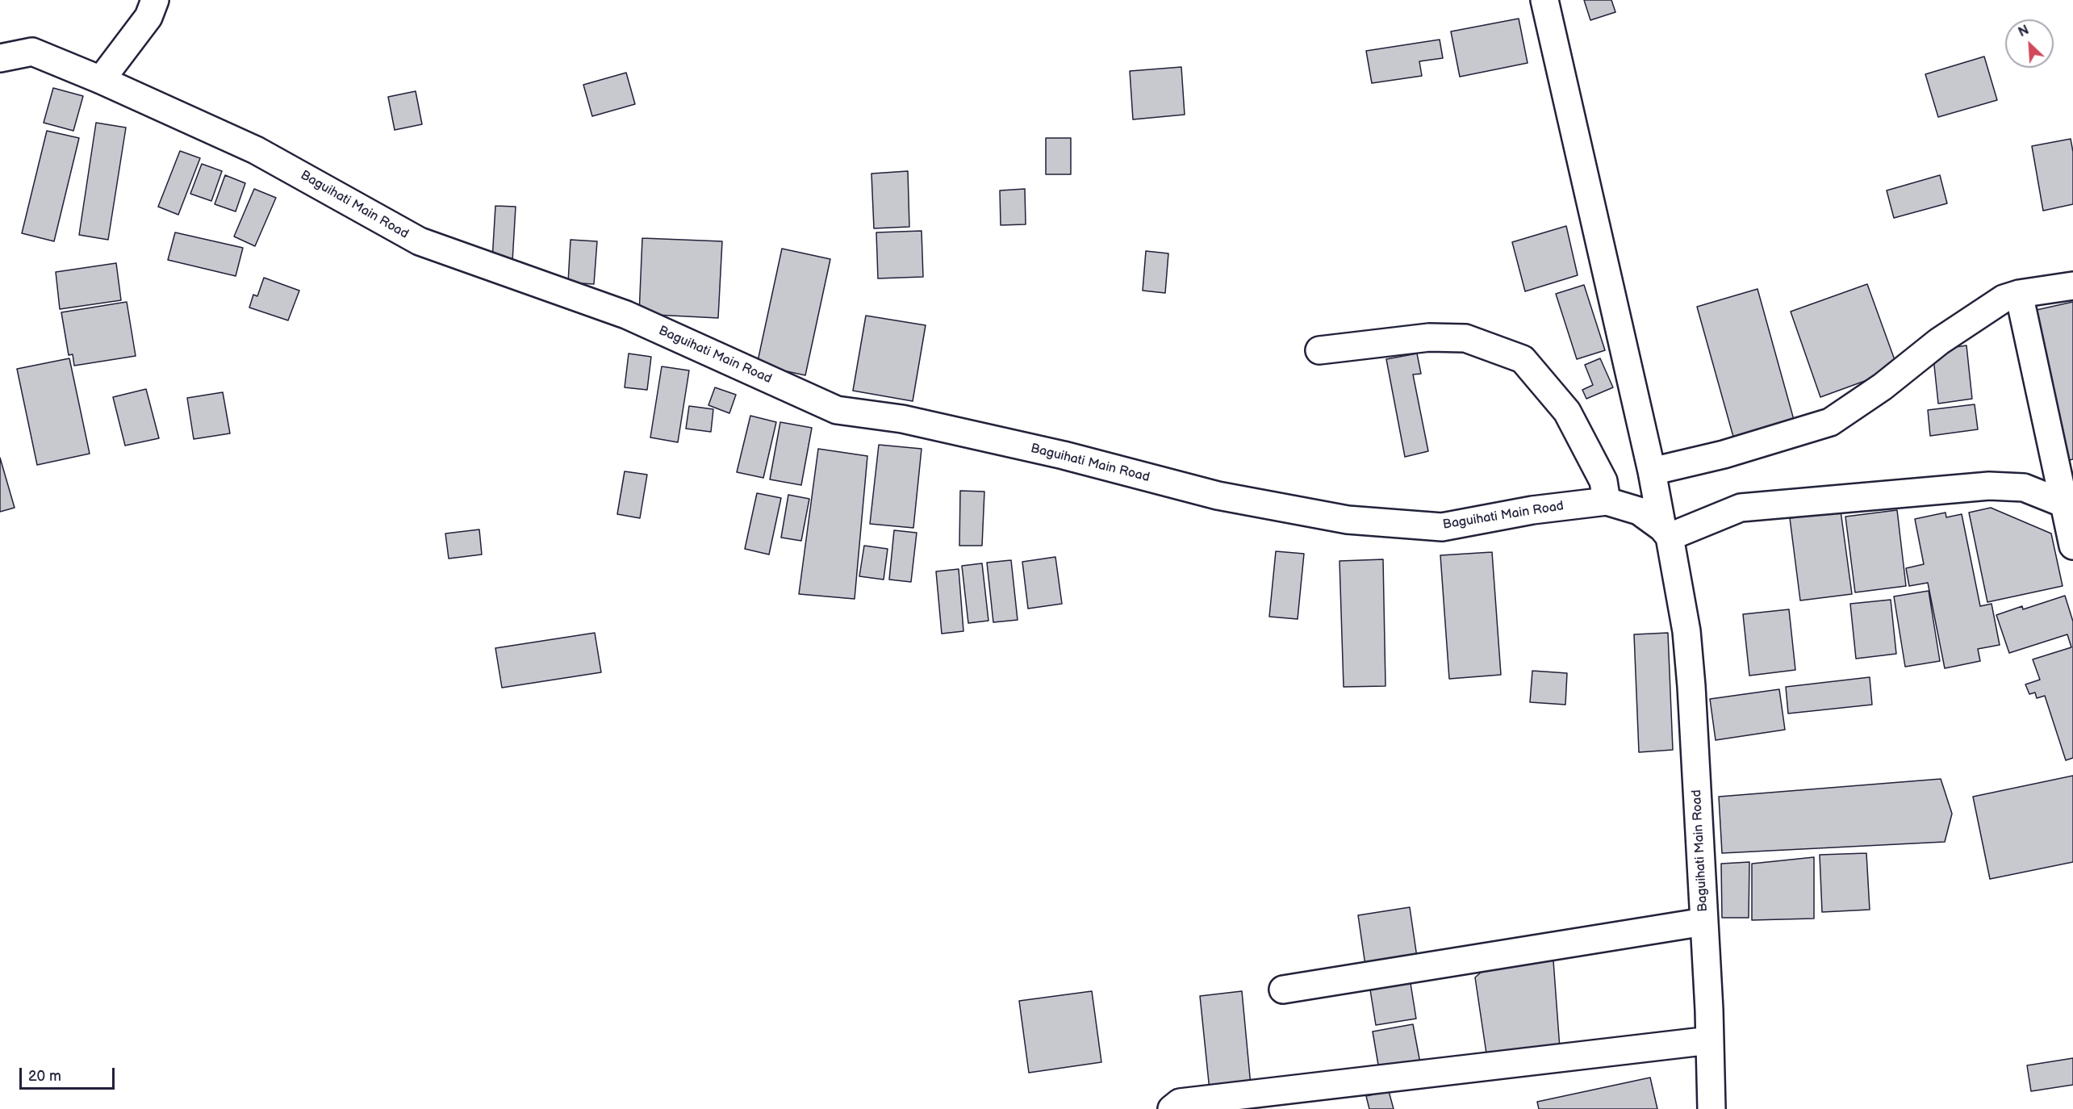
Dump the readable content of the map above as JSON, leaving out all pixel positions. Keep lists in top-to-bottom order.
{
  "streets": {
    "street": ["Baguihati Main Road"]
  },
  "scale_bar": "20 m",
  "north": "top left"
}
